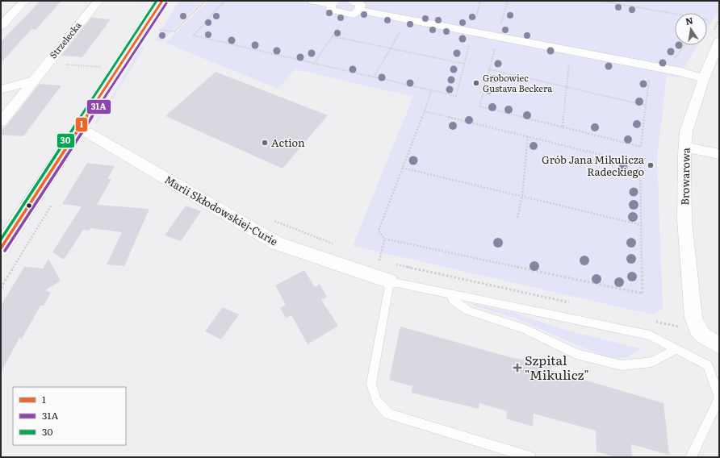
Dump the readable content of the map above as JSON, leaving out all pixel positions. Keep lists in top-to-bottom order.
{
  "streets": {
    "street": ["Strzelecka", "Browarowa", "Marii Skłodowskiej-Curie"]
  },
  "places": {
    "other": ["Grobowiec Gustava Beckera", "Action", "Grób Jana Mikulicza Radeckiego"],
    "health": ["Szpital \"Mikulicz\""]
  },
  "lines": ["transit line 1", "transit line 30", "transit line 31A"],
  "legend": ["1", "31A", "30"],
  "north": "top"
}
